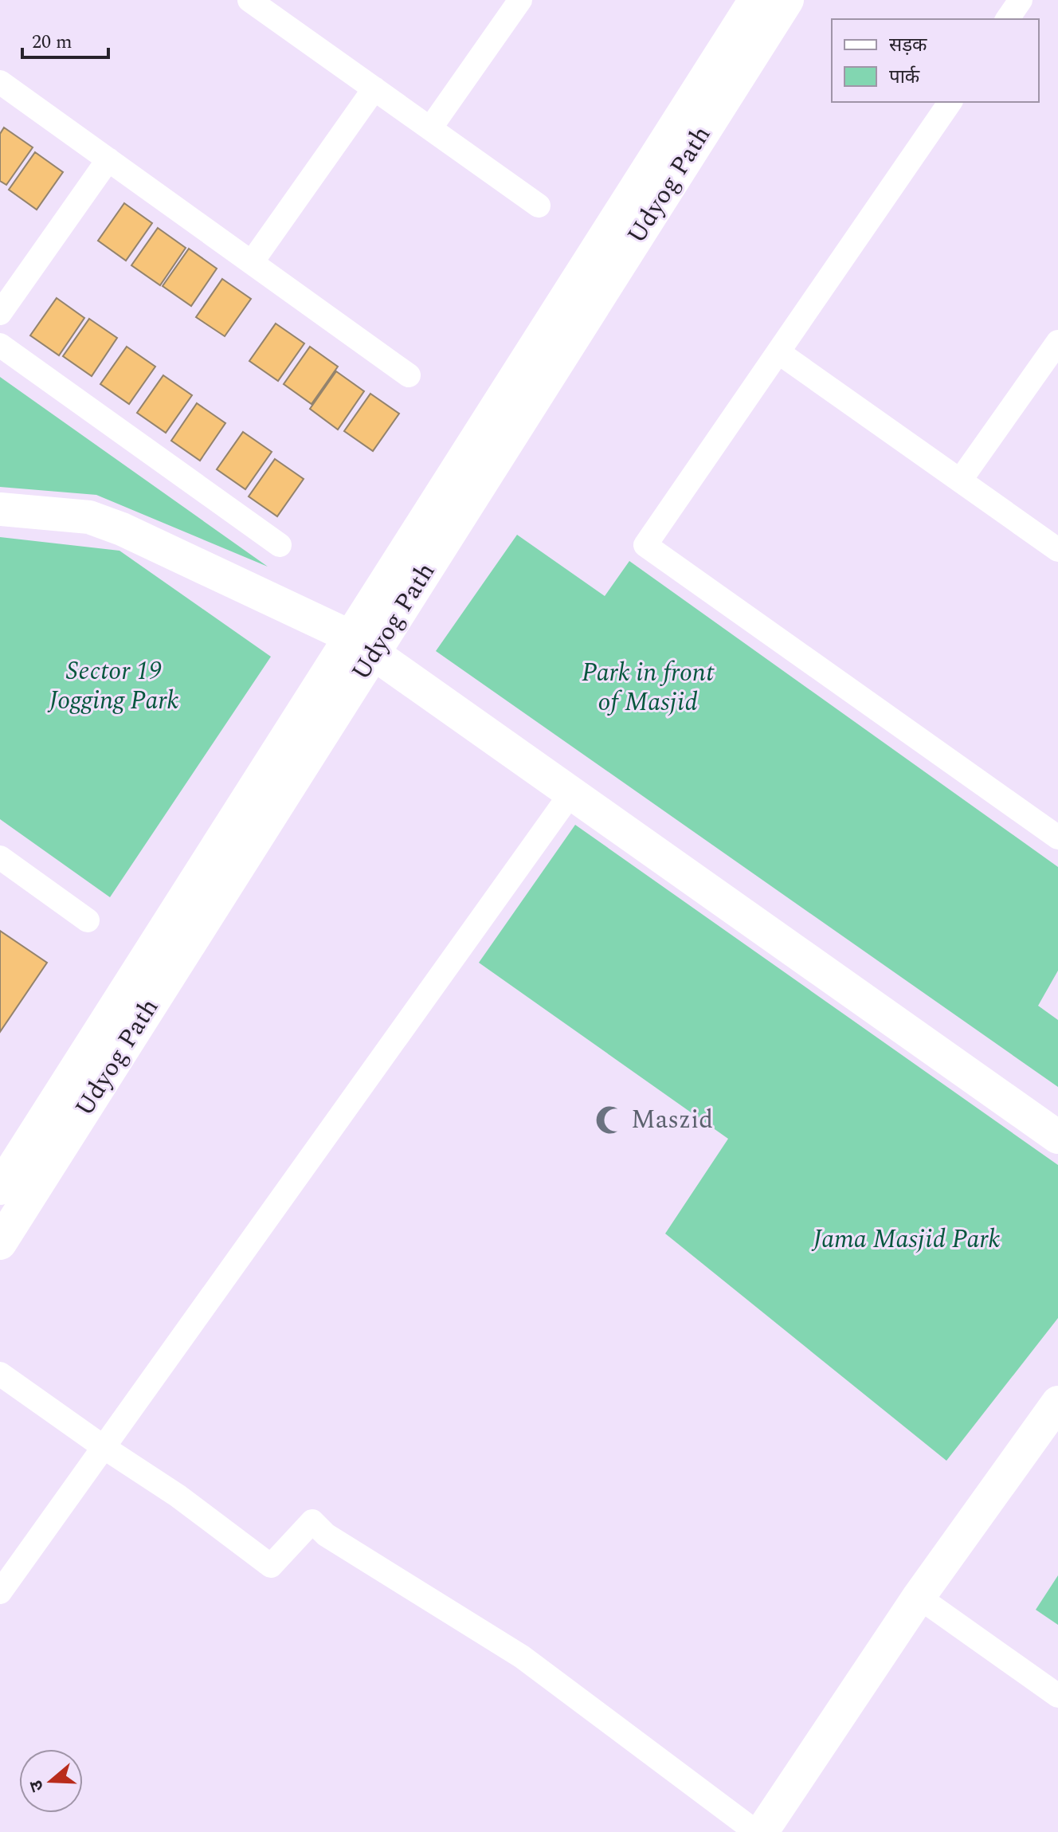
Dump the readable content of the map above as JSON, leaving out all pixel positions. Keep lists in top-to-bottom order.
{
  "streets": {
    "main road": ["Udyog Path"]
  },
  "parks": ["Sector 19 Jogging Park", "Park in front of Masjid", "Jama Masjid Park"],
  "places": {
    "mosque": ["Maszid"]
  },
  "legend": ["सड़क", "पार्क"],
  "scale_bar": "20 m",
  "north": "left"
}
